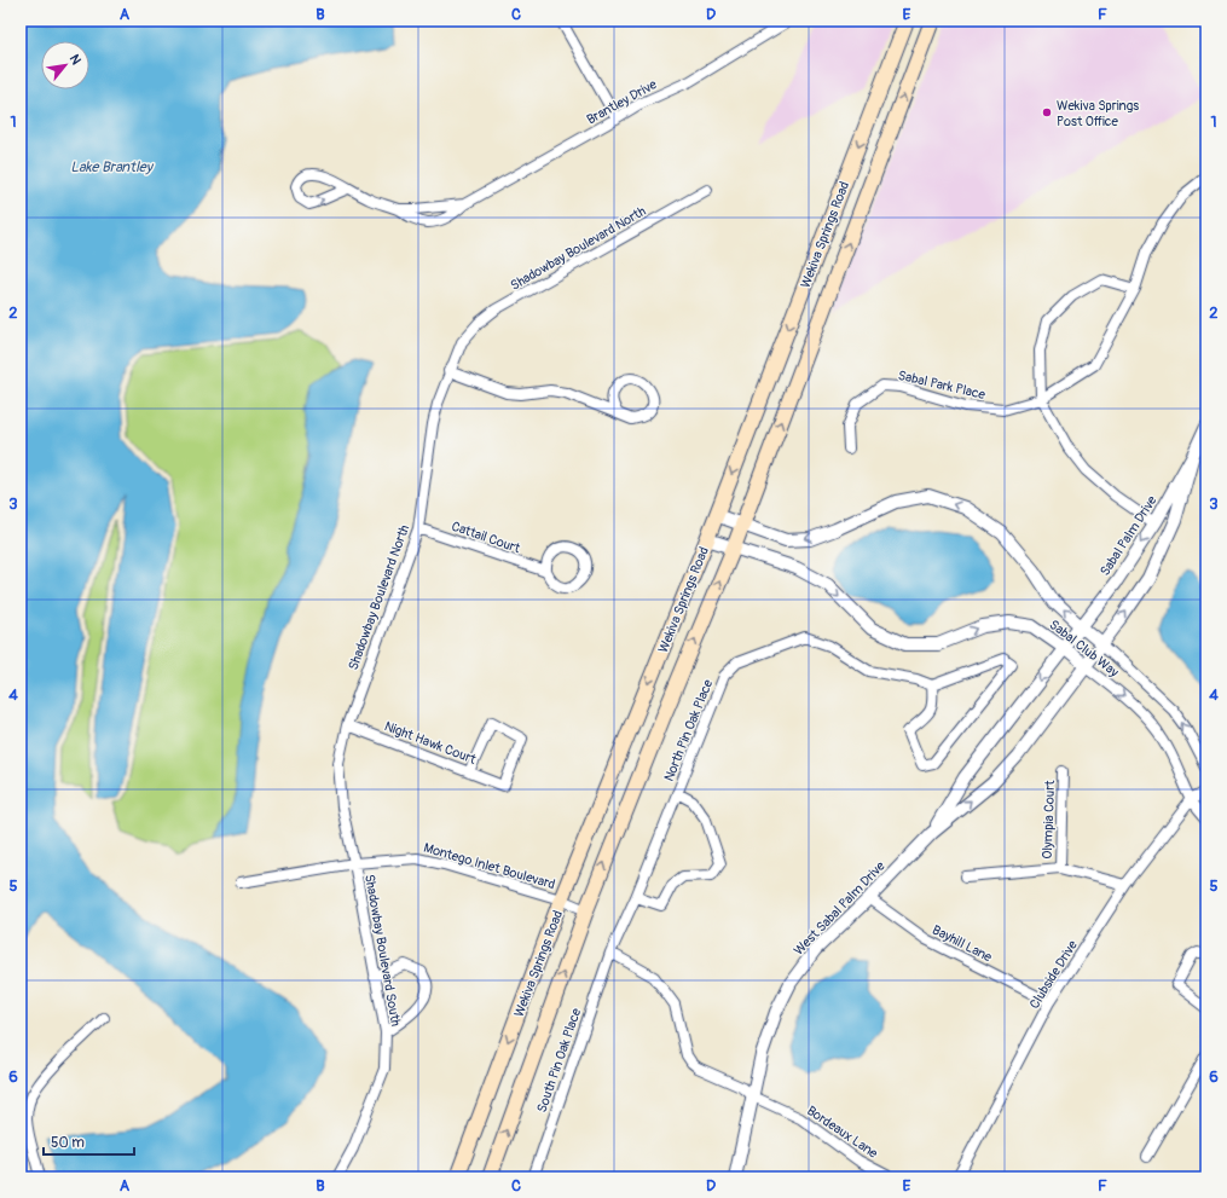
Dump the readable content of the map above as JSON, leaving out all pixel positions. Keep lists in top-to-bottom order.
{
  "streets": {
    "main road": ["Wekiva Springs Road"],
    "street": [
      "Brantley Drive",
      "Shadowbay Boulevard North",
      "Sabal Park Place",
      "Sabal Palm Drive",
      "Cattail Court",
      "Sabal Club Way",
      "North Pin Oak Place",
      "Night Hawk Court",
      "Olympia Court",
      "Montego Inlet Boulevard",
      "West Sabal Palm Drive",
      "Bayhill Lane",
      "Shadowbay Boulevard South",
      "Clubside Drive",
      "South Pin Oak Place",
      "Bordeaux Lane"
    ]
  },
  "crossings": [
    ["Wekiva Springs Road", "Sabal Club Way"],
    ["Wekiva Springs Road", "Montego Inlet Boulevard"],
    ["Shadowbay Boulevard North", "Cattail Court"],
    ["Shadowbay Boulevard North", "Night Hawk Court"],
    ["Shadowbay Boulevard North", "Montego Inlet Boulevard"],
    ["Shadowbay Boulevard North", "Shadowbay Boulevard South"],
    ["Sabal Palm Drive", "Sabal Club Way"],
    ["Sabal Palm Drive", "West Sabal Palm Drive"],
    ["Sabal Club Way", "West Sabal Palm Drive"],
    ["Sabal Club Way", "Clubside Drive"],
    ["North Pin Oak Place", "South Pin Oak Place"],
    ["North Pin Oak Place", "Bordeaux Lane"],
    ["Olympia Court", "Clubside Drive"],
    ["Montego Inlet Boulevard", "Shadowbay Boulevard South"],
    ["West Sabal Palm Drive", "Bayhill Lane"],
    ["West Sabal Palm Drive", "Bordeaux Lane"],
    ["Bayhill Lane", "Clubside Drive"],
    ["South Pin Oak Place", "Bordeaux Lane"]
  ],
  "water": ["Lake Brantley"],
  "places": ["Wekiva Springs Post Office"],
  "scale_bar": "50 m",
  "north": "top right",
  "grid": {
    "columns": [
      "A",
      "B",
      "C",
      "D",
      "E",
      "F"
    ],
    "rows": [
      "1",
      "2",
      "3",
      "4",
      "5",
      "6"
    ]
  }
}
